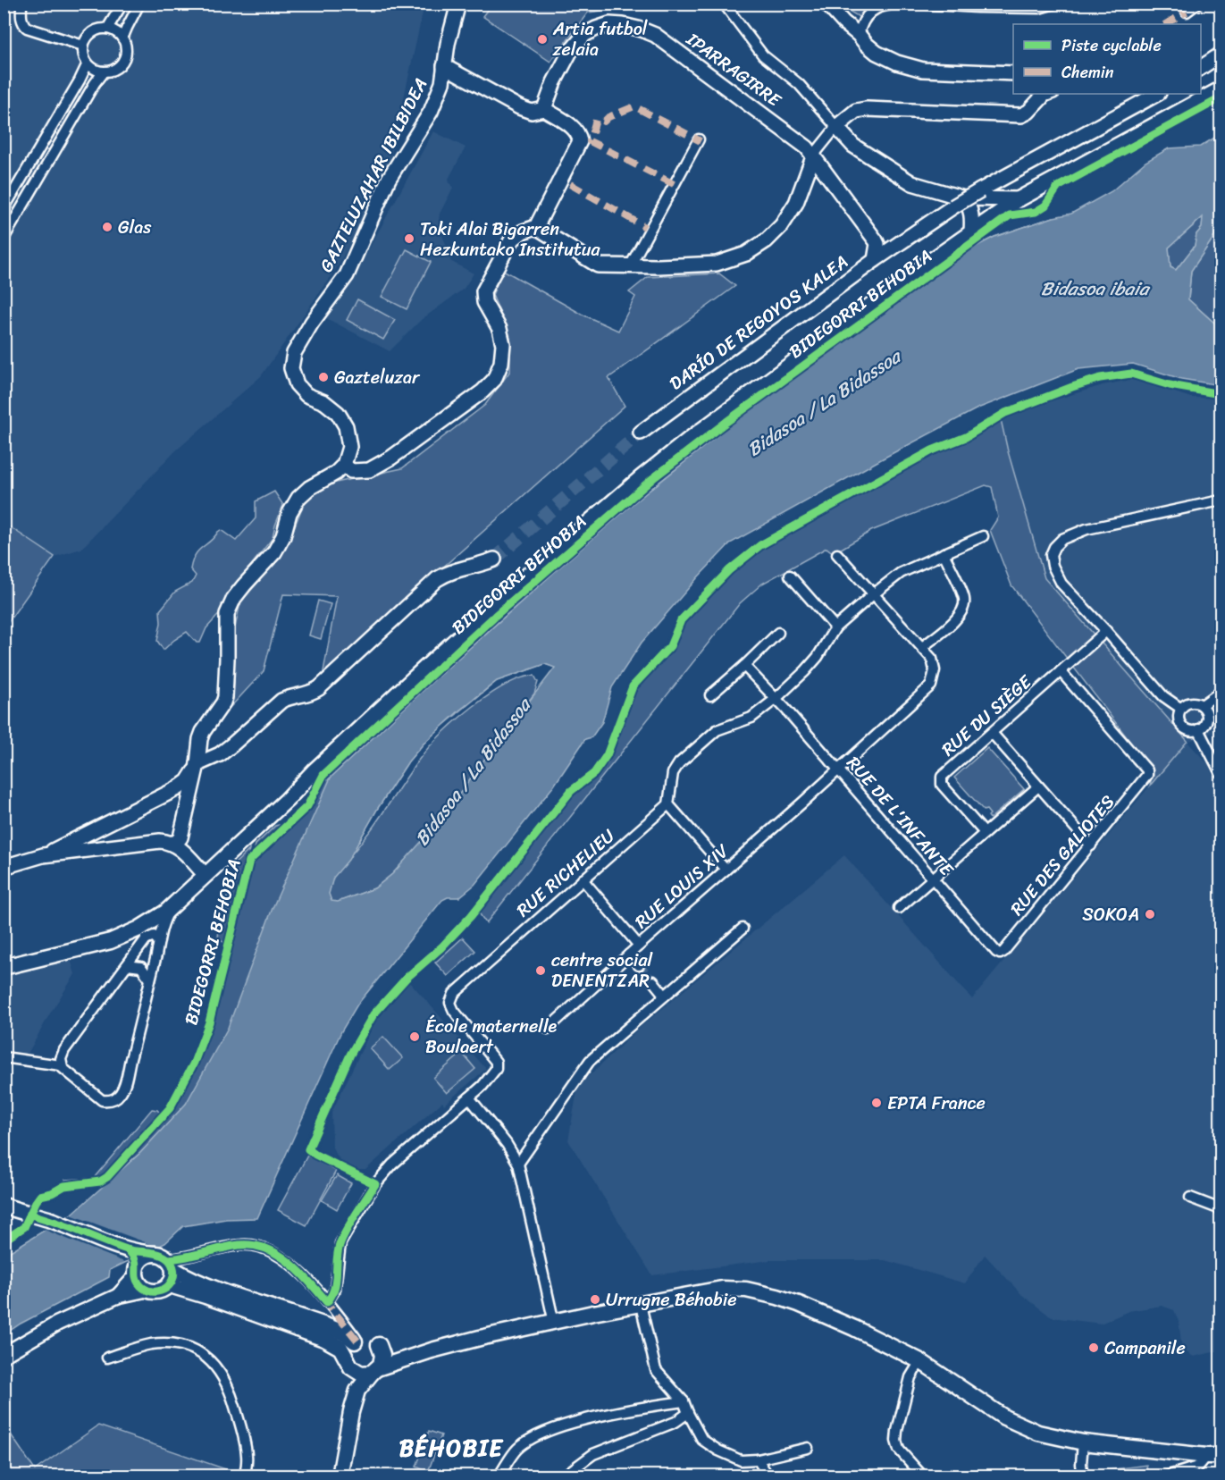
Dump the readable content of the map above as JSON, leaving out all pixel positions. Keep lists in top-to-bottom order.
{
  "streets": {
    "street": [
      "IPARRAGIRRE",
      "GAZTELUZAHAR IBILBIDEA",
      "DARÍO DE REGOYOS KALEA",
      "RUE DU SIÈGE",
      "RUE DE L'INFANTE",
      "RUE DES GALIOTES",
      "RUE RICHELIEU",
      "RUE LOUIS XIV"
    ],
    "cycle path": ["BIDEGORRI BEHOBIA"]
  },
  "crossings": [
    ["IPARRAGIRRE", "DARÍO DE REGOYOS KALEA"],
    ["RUE DU SIÈGE", "RUE DES GALIOTES"],
    ["RUE DE L'INFANTE", "RUE DES GALIOTES"],
    ["RUE DE L'INFANTE", "RUE LOUIS XIV"]
  ],
  "districts": ["BÉHOBIE"],
  "water": ["Bidasoa ibaia", "Bidasoa / La Bidassoa"],
  "places": [
    "Artia futbol zelaia",
    "Glas",
    "Toki Alai Bigarren Hezkuntako Institutua",
    "Gazteluzar",
    "SOKOA",
    "centre social DENENTZAR",
    "École maternelle Boulaert",
    "EPTA France",
    "Urrugne Béhobie",
    "Campanile"
  ],
  "legend": ["Piste cyclable", "Chemin"]
}
